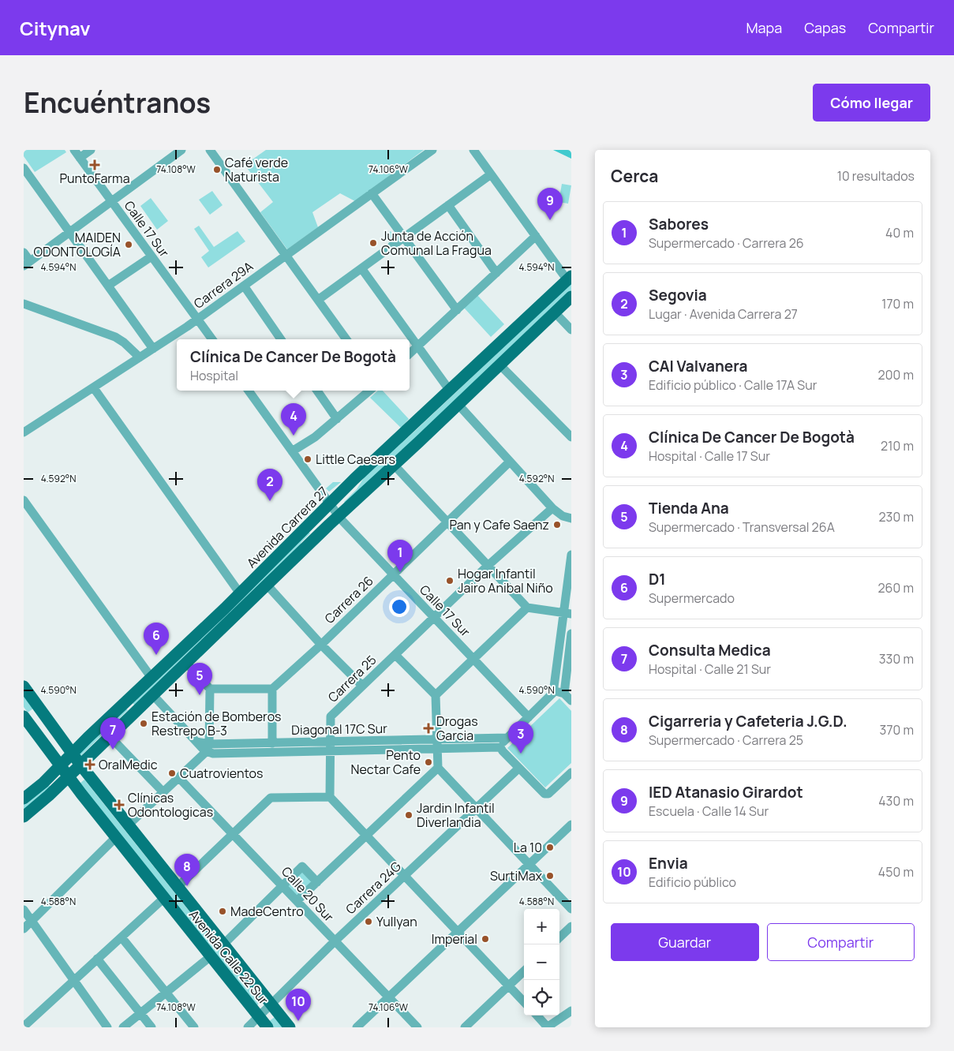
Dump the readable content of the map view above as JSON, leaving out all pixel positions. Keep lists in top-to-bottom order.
{
  "streets": {
    "main road": ["Avenida Carrera 27", "Avenida Calle 22 Sur"],
    "street": [
      "Calle 17 Sur",
      "Carrera 29A",
      "Carrera 26",
      "Carrera 25",
      "Diagonal 17C Sur",
      "Carrera 24G",
      "Calle 20 Sur"
    ]
  },
  "crossings": [
    ["Calle 17 Sur", "Carrera 29A"],
    ["Calle 17 Sur", "Avenida Carrera 27"],
    ["Calle 17 Sur", "Carrera 26"],
    ["Calle 17 Sur", "Carrera 25"],
    ["Avenida Carrera 27", "Diagonal 17C Sur"],
    ["Avenida Carrera 27", "Avenida Calle 22 Sur"],
    ["Carrera 25", "Diagonal 17C Sur"],
    ["Carrera 24G", "Calle 20 Sur"],
    ["Carrera 24G", "Avenida Calle 22 Sur"]
  ],
  "places": {
    "health": [
      "PuntoFarma",
      "Drogas Garcia",
      "OralMedic",
      "Clínicas Odontologicas"
    ],
    "other": [
      "Café verde Naturista",
      "Junta de Acción Comunal La Fragua",
      "MAIDEN ODONTOLOGÍA",
      "Little Caesars",
      "Pan y Cafe Saenz",
      "Hogar Infantil Jairo Anibal Niño",
      "Estación de Bomberos Restrepo B-3",
      "Pento Nectar Cafe",
      "Cuatrovientos",
      "Jardin Infantil Diverlandia",
      "La 10",
      "SurtiMax",
      "MadeCentro",
      "Yullyan",
      "Imperial"
    ]
  },
  "page": {
    "header": "Citynav",
    "nav": ["Mapa", "Capas", "Compartir"],
    "title": "Encuéntranos",
    "buttons": [
      "Cómo llegar",
      ["Guardar", "Compartir"]
    ],
    "heading": ["Cerca", "10 resultados"],
    "pins": [
      "9",
      "4",
      "2",
      "1",
      "6",
      "5",
      "7",
      "3",
      "8",
      "10"
    ],
    "list": [
      {
        "mark": "1",
        "name": "Sabores",
        "note": "Supermercado · Carrera 26",
        "value": "40 m"
      },
      {
        "mark": "2",
        "name": "Segovia",
        "note": "Lugar · Avenida Carrera 27",
        "value": "170 m"
      },
      {
        "mark": "3",
        "name": "CAI Valvanera",
        "note": "Edificio público · Calle 17A Sur",
        "value": "200 m"
      },
      {
        "mark": "4",
        "name": "Clínica De Cancer De Bogotà",
        "note": "Hospital · Calle 17 Sur",
        "value": "210 m"
      },
      {
        "mark": "5",
        "name": "Tienda Ana",
        "note": "Supermercado · Transversal 26A",
        "value": "230 m"
      },
      {
        "mark": "6",
        "name": "D1",
        "note": "Supermercado",
        "value": "260 m"
      },
      {
        "mark": "7",
        "name": "Consulta Medica",
        "note": "Hospital · Calle 21 Sur",
        "value": "330 m"
      },
      {
        "mark": "8",
        "name": "Cigarreria y Cafeteria J.G.D.",
        "note": "Supermercado · Carrera 25",
        "value": "370 m"
      },
      {
        "mark": "9",
        "name": "IED Atanasio Girardot",
        "note": "Escuela · Calle 14 Sur",
        "value": "430 m"
      },
      {
        "mark": "10",
        "name": "Envia",
        "note": "Edificio público",
        "value": "450 m"
      }
    ],
    "popup": ["Clínica De Cancer De Bogotà", "Hospital"],
    "map_buttons": ["+", "−"]
  },
  "coordinates": [
    "74.108°W",
    "74.106°W",
    "4.594°N",
    "4.592°N",
    "4.590°N",
    "4.588°N"
  ]
}
